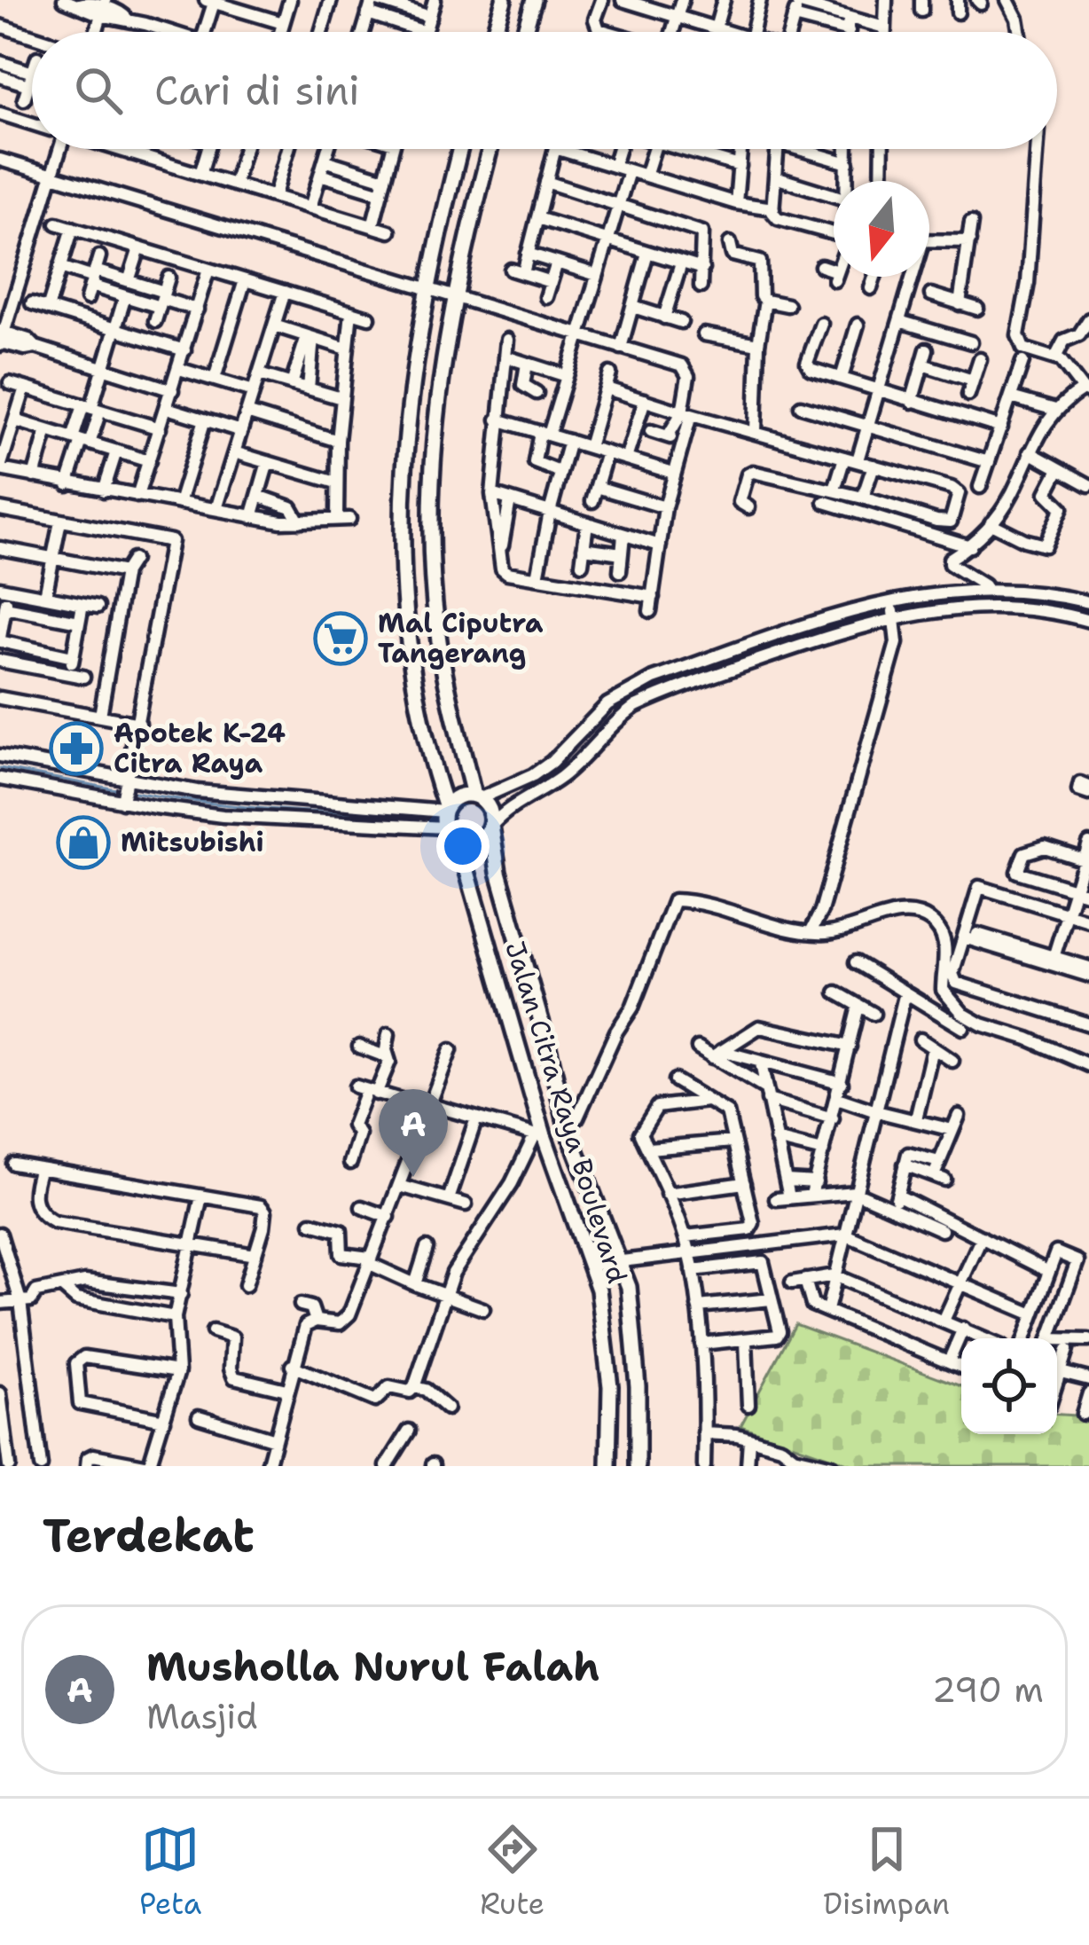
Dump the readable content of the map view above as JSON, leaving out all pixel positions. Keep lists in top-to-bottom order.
{
  "streets": {
    "main road": ["Jalan Citra Raya Boulevard"]
  },
  "places": {
    "supermarket": ["Mal Ciputra Tangerang"],
    "pharmacy": ["Apotek K-24 Citra Raya"],
    "shop": ["Mitsubishi"]
  },
  "north": "bottom",
  "page": {
    "search": "Cari di sini",
    "pins": "A",
    "heading": "Terdekat",
    "list": [
      {
        "mark": "A",
        "name": "Musholla Nurul Falah",
        "note": "Masjid",
        "value": "290 m"
      }
    ],
    "nav": ["Peta", "Rute", "Disimpan"]
  }
}
